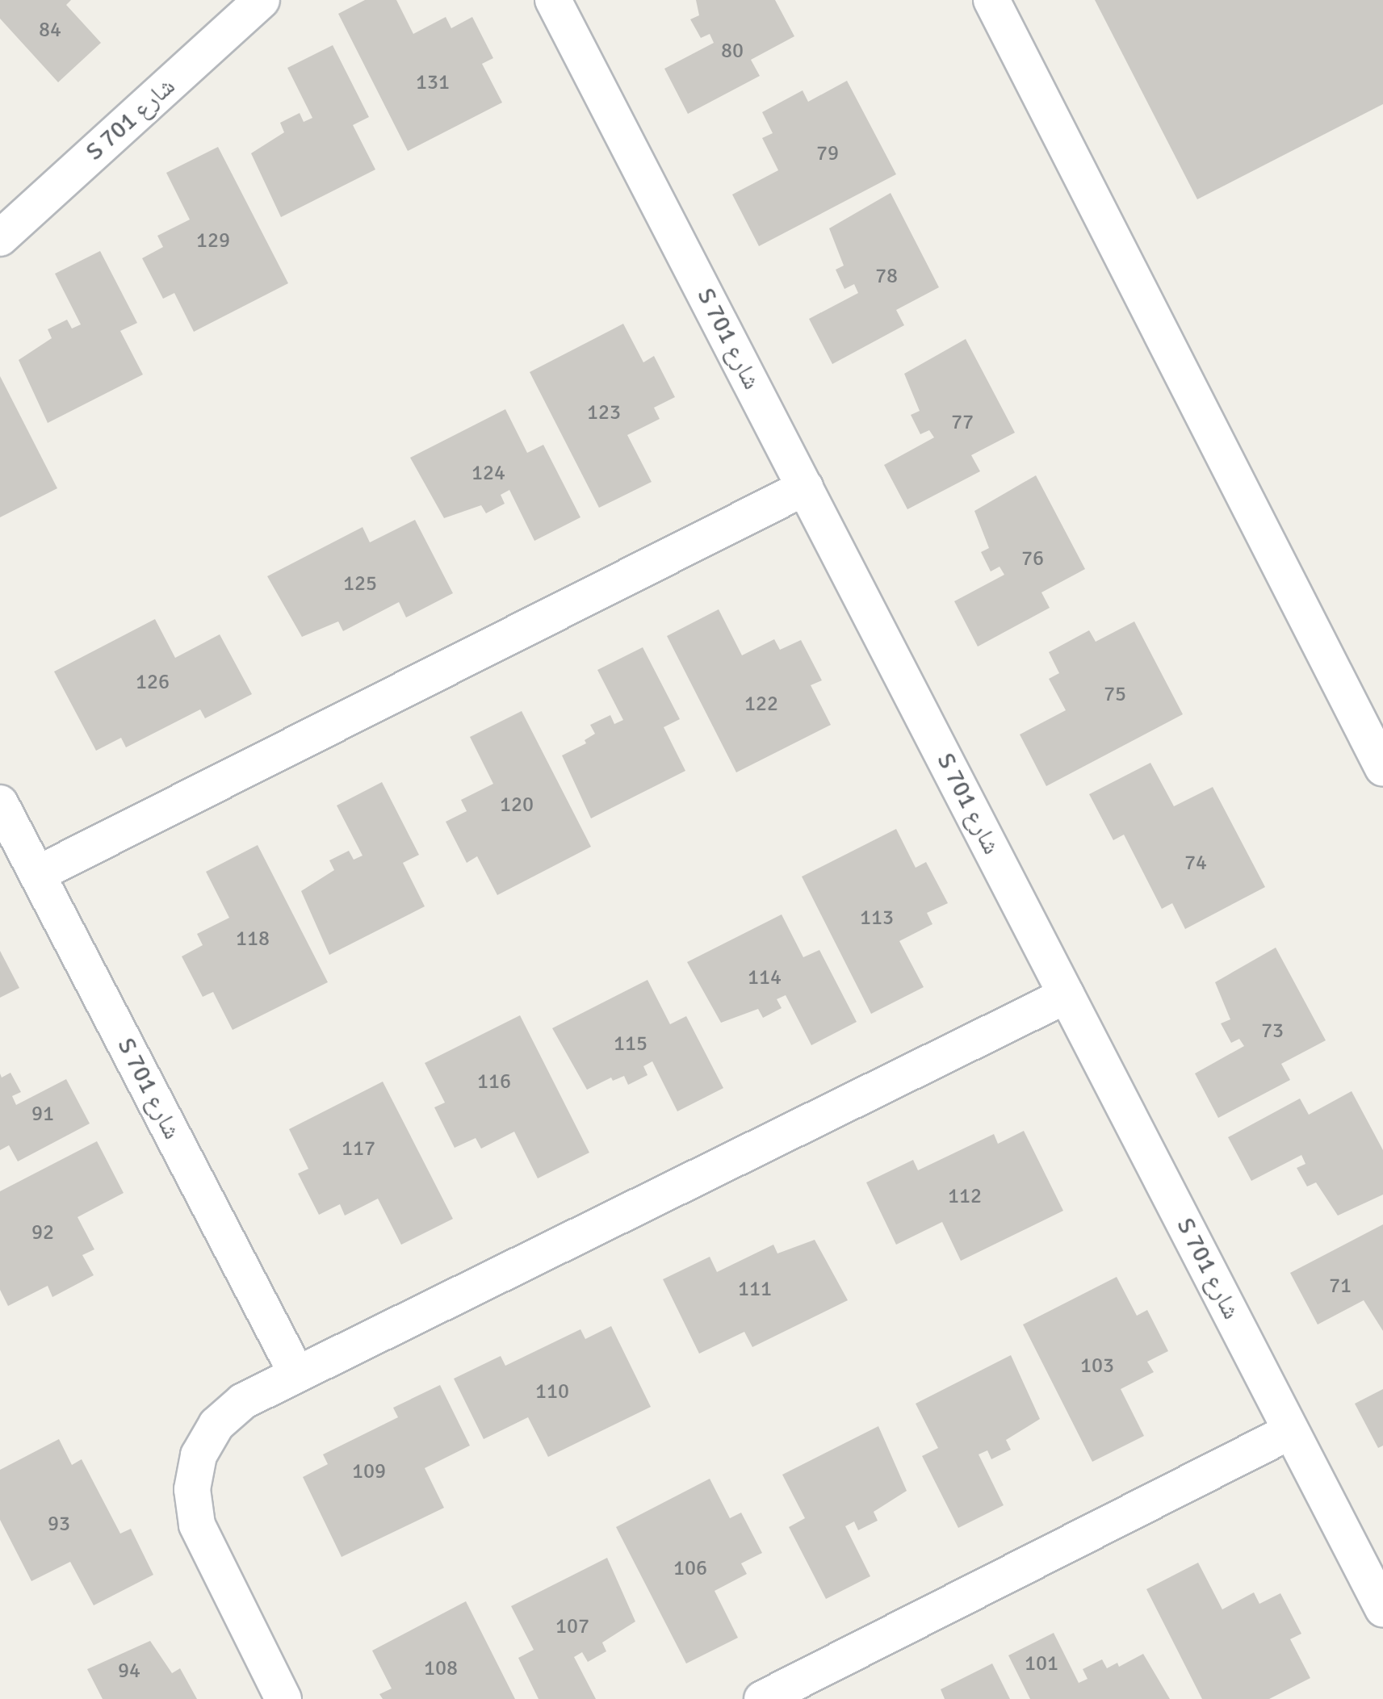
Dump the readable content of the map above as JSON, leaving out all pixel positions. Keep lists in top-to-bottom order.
{
  "streets": {
    "street": ["S 701 شارع"]
  },
  "house_numbers": [
    "84",
    "80",
    "131",
    "79",
    "129",
    "78",
    "123",
    "77",
    "124",
    "76",
    "125",
    "126",
    "75",
    "122",
    "120",
    "74",
    "113",
    "118",
    "114",
    "73",
    "115",
    "116",
    "91",
    "117",
    "112",
    "92",
    "71",
    "111",
    "103",
    "110",
    "109",
    "93",
    "106",
    "107",
    "101",
    "108",
    "94"
  ]
}
